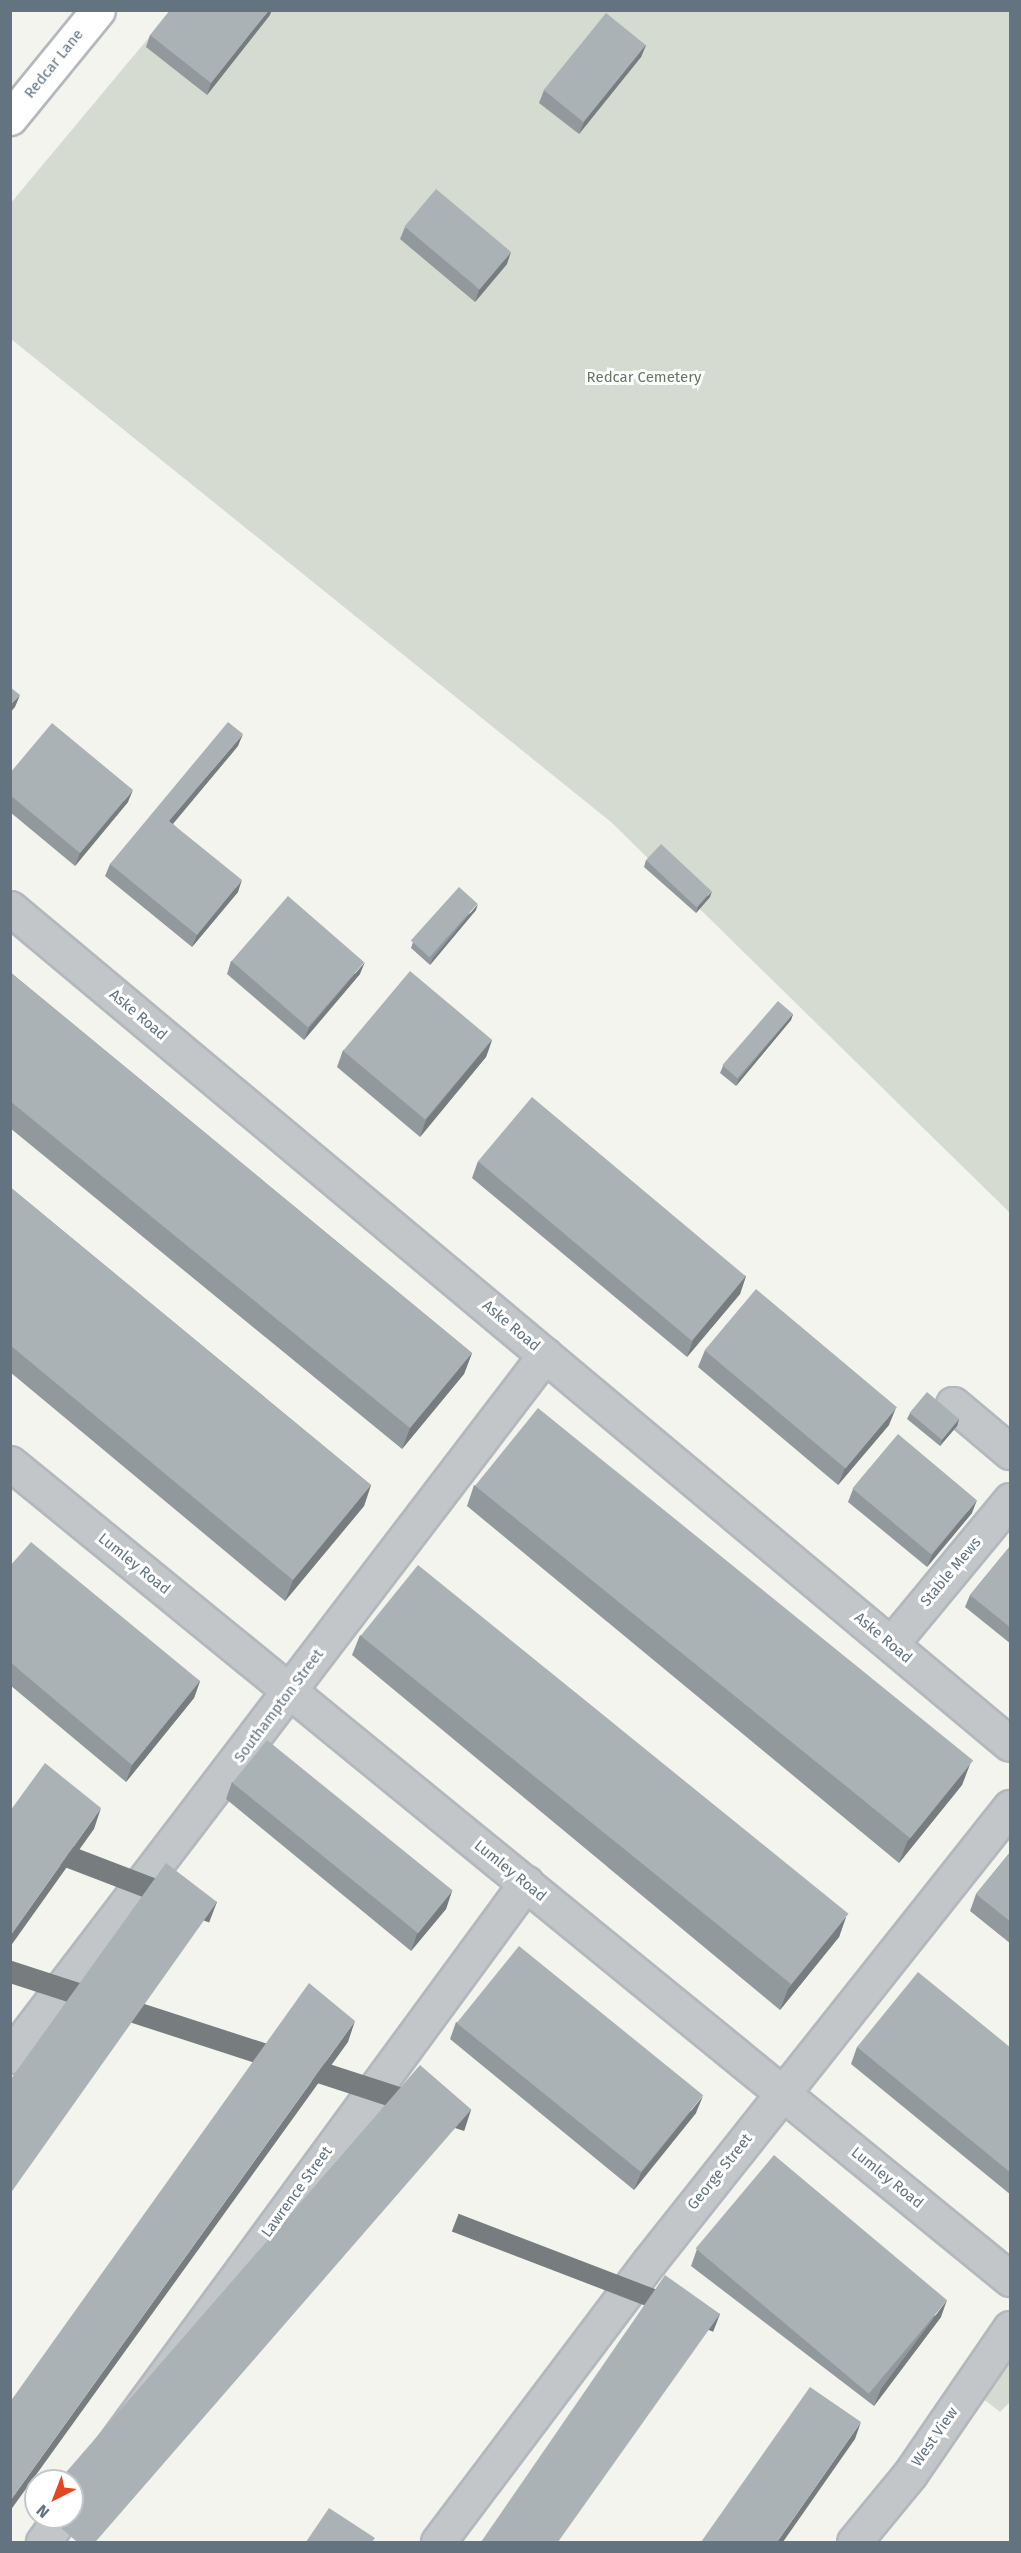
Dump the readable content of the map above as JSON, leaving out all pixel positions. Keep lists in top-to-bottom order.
{
  "streets": {
    "main road": ["Redcar Lane"],
    "street": [
      "Aske Road",
      "Lumley Road",
      "Stable Mews",
      "Southampton Street",
      "George Street",
      "Lawrence Street",
      "West View"
    ]
  },
  "crossings": [
    ["Aske Road", "Stable Mews"],
    ["Aske Road", "Southampton Street"],
    ["Lumley Road", "Southampton Street"],
    ["Lumley Road", "George Street"],
    ["Lumley Road", "Lawrence Street"]
  ],
  "parks": ["Redcar Cemetery"],
  "north": "bottom left"
}
